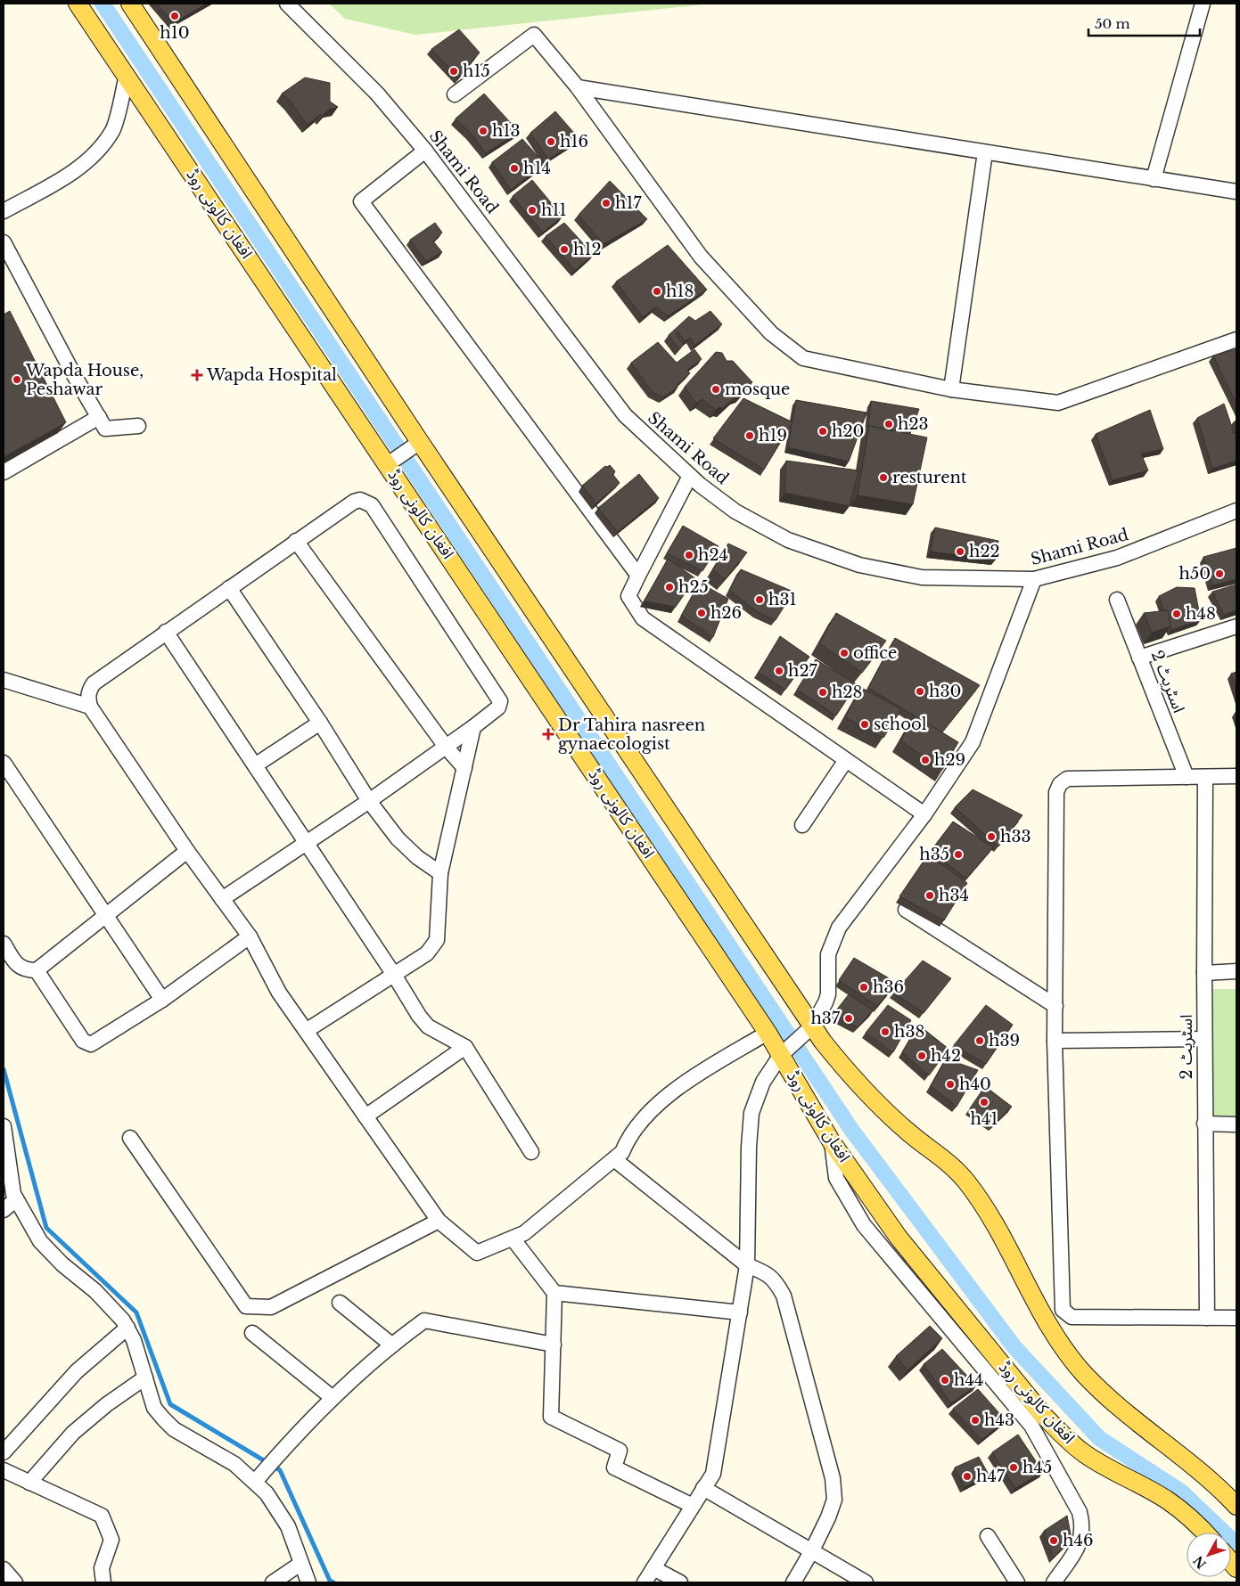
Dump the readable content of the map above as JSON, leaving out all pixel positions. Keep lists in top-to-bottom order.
{
  "streets": {
    "main road": ["افغان کالونی روڈ"],
    "street": ["Shami Road", "اسٹریٹ 2"]
  },
  "places": {
    "other": [
      "h10",
      "h15",
      "h13",
      "h16",
      "h14",
      "h17",
      "h11",
      "h12",
      "h18",
      "Wapda House, Peshawar",
      "mosque",
      "h23",
      "h20",
      "h19",
      "resturent",
      "h22",
      "h24",
      "h50",
      "h25",
      "h31",
      "h26",
      "h48",
      "office",
      "h27",
      "h30",
      "h28",
      "school",
      "h29",
      "h33",
      "h35",
      "h34",
      "h36",
      "h37",
      "h38",
      "h39",
      "h42",
      "h40",
      "h41",
      "h44",
      "h43",
      "h45",
      "h47",
      "h46"
    ],
    "health": ["Wapda Hospital", "Dr Tahira nasreen gynaecologist"]
  },
  "scale_bar": "50 m",
  "north": "bottom left"
}
